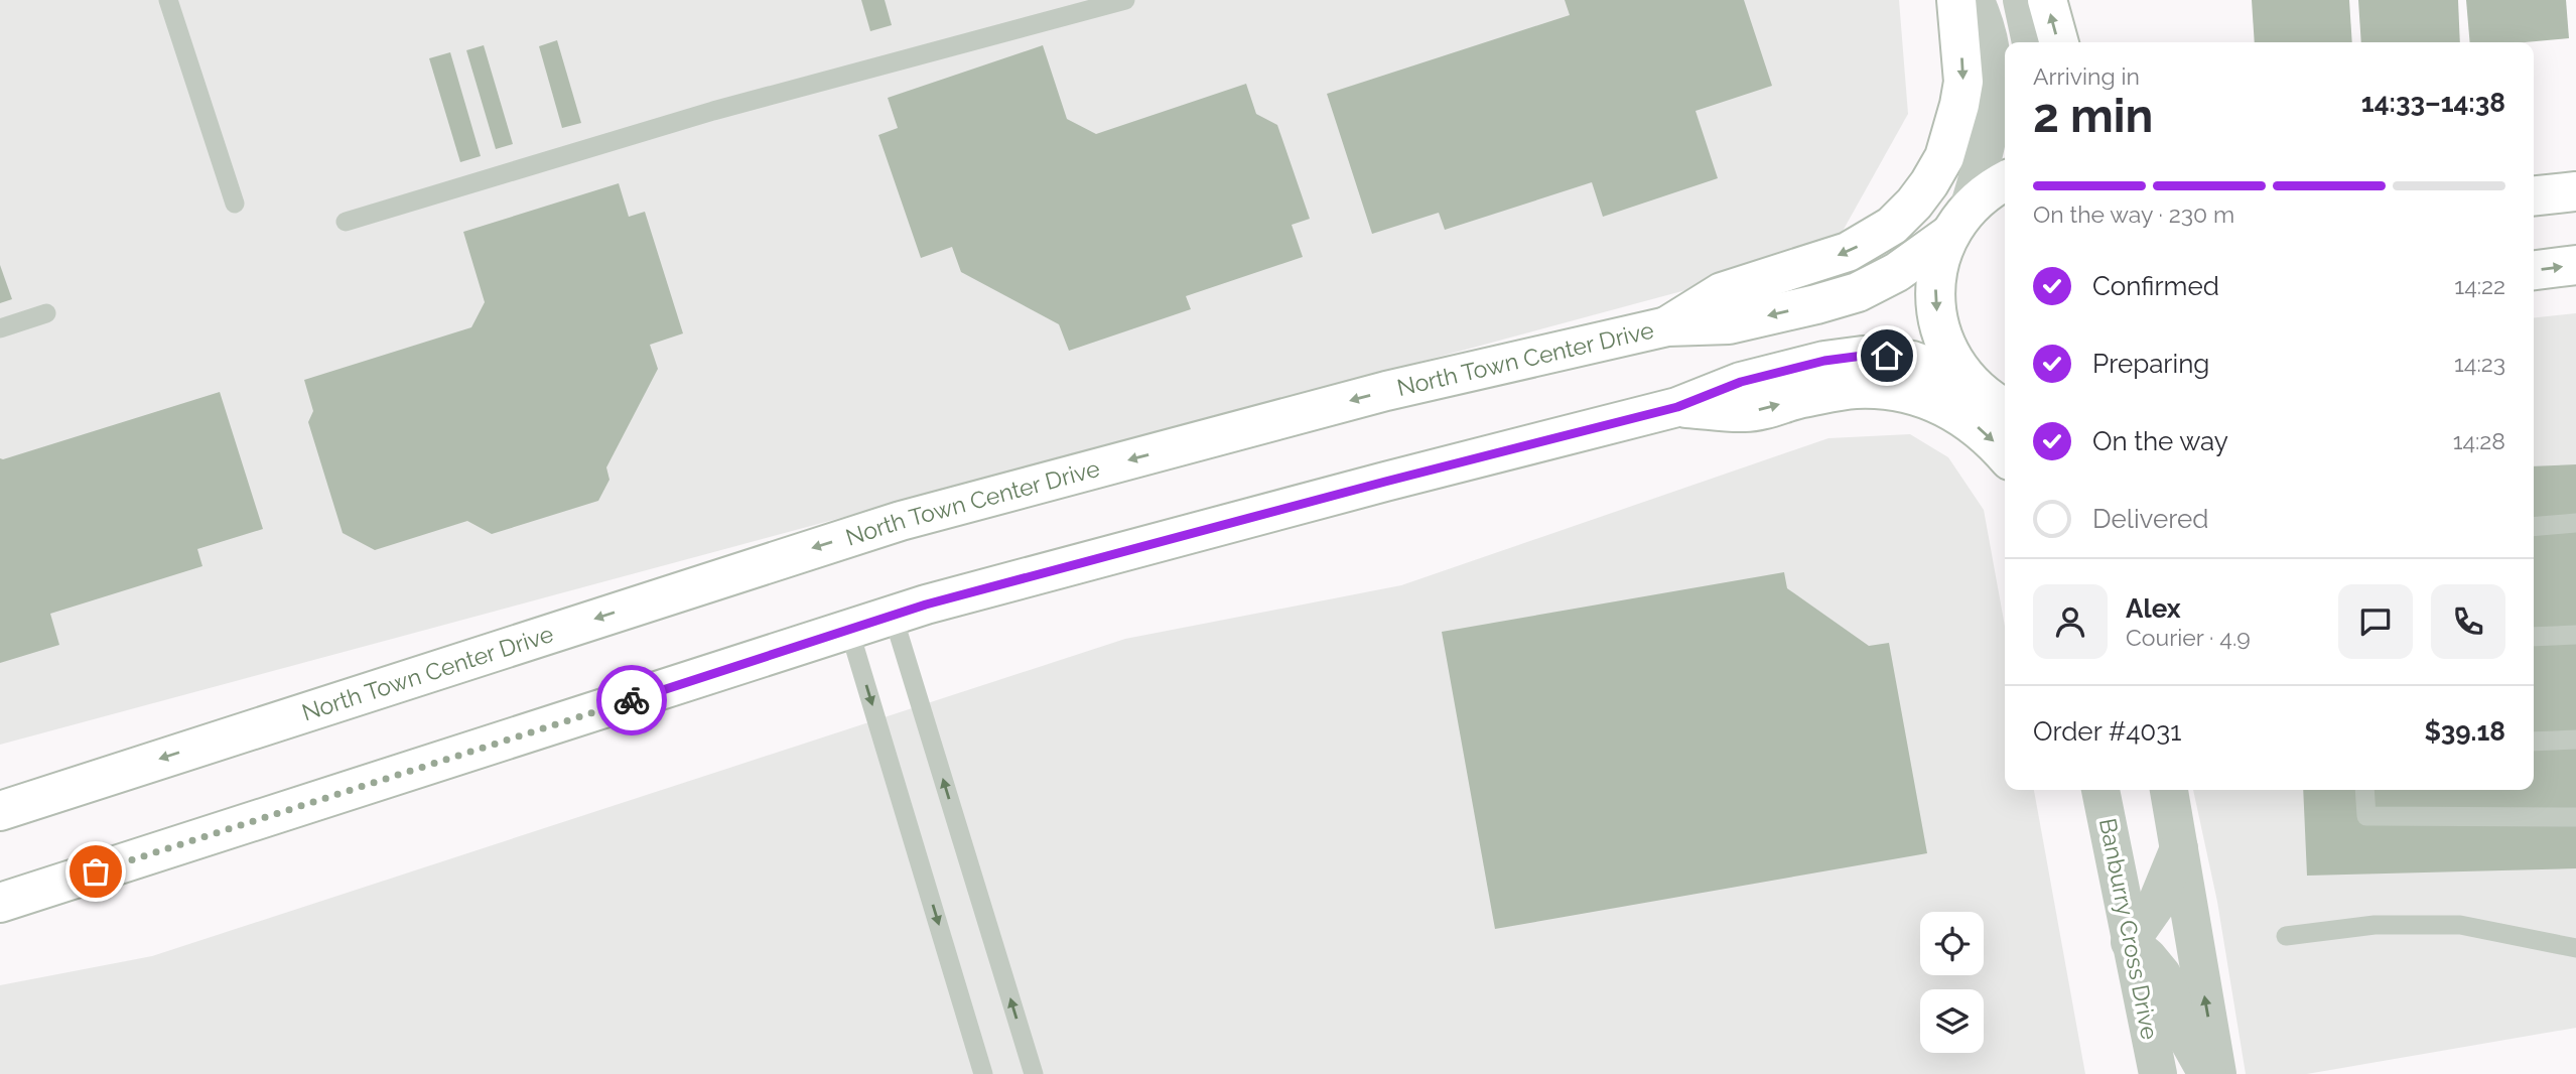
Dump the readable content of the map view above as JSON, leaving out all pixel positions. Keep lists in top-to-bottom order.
{
  "streets": {
    "main road": ["North Town Center Drive"],
    "street": ["Banburry Cross Drive"]
  },
  "page": {
    "heading": ["2 min", "Arriving in", "14:33–14:38"],
    "panel": [
      "Alex",
      "Courier · 4.9",
      "Order #4031",
      "$39.18"
    ],
    "bar": "On the way · 230 m",
    "list": [
      ["Confirmed", "14:22"],
      ["Preparing", "14:23"],
      ["On the way", "14:28"],
      "Delivered"
    ]
  }
}
